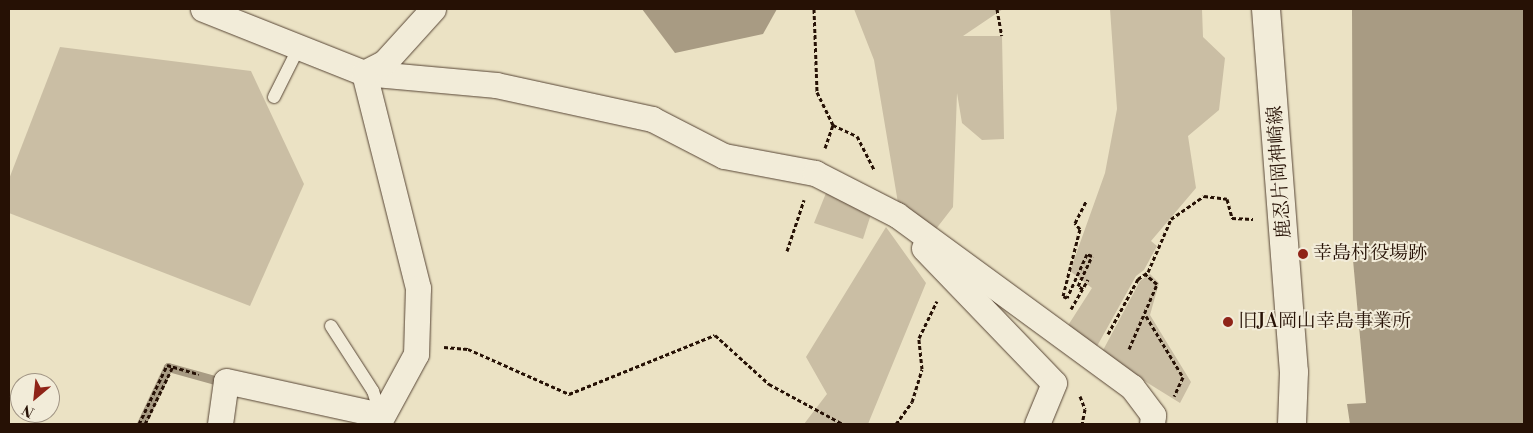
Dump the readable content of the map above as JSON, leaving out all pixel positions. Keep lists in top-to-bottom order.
{
  "streets": {
    "main road": ["鹿忍片岡神崎線"]
  },
  "places": ["幸島村役場跡", "旧JA岡山幸島事業所"],
  "north": "bottom left"
}
